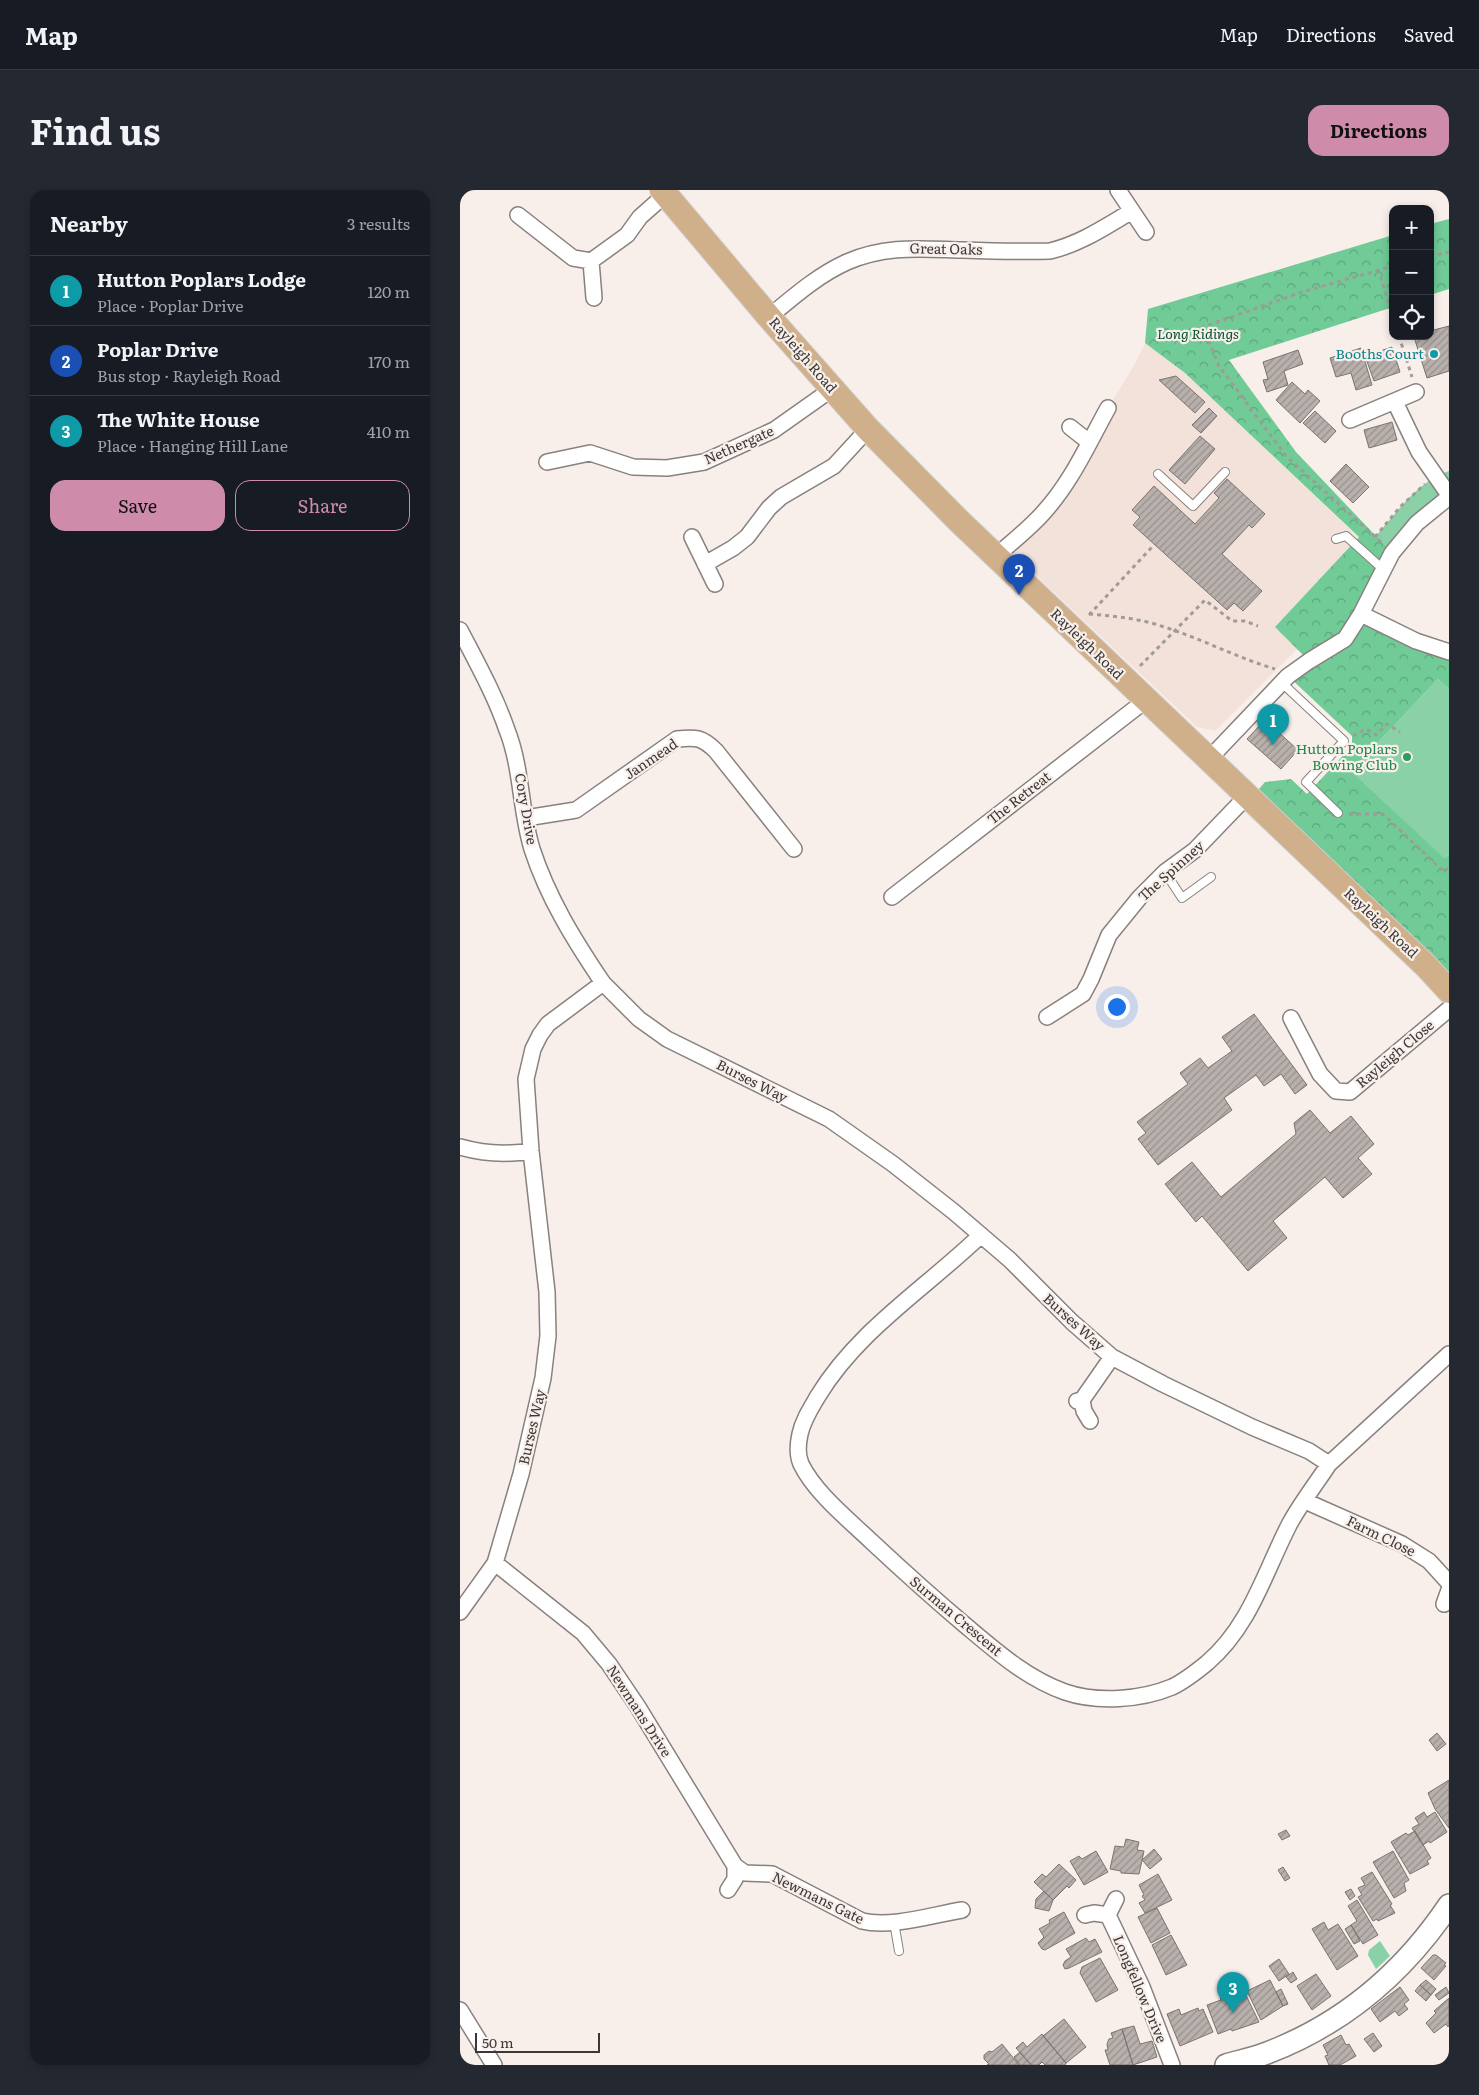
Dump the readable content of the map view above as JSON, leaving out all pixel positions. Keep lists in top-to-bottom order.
{
  "streets": {
    "main road": ["Rayleigh Road"],
    "street": [
      "Great Oaks",
      "Nethergate",
      "Janmead",
      "The Retreat",
      "Cory Drive",
      "The Spinney",
      "Rayleigh Close",
      "Burses Way",
      "Farm Close",
      "Surman Crescent",
      "Newmans Drive",
      "Newmans Gate",
      "Longfellow Drive"
    ]
  },
  "crossings": [
    ["Great Oaks", "Rayleigh Road"],
    ["Rayleigh Road", "Nethergate"],
    ["Rayleigh Road", "The Retreat"],
    ["Rayleigh Road", "The Spinney"],
    ["Janmead", "Cory Drive"],
    ["Cory Drive", "Burses Way"],
    ["Burses Way", "Surman Crescent"],
    ["Burses Way", "Newmans Drive"],
    ["Farm Close", "Surman Crescent"],
    ["Newmans Drive", "Newmans Gate"]
  ],
  "parks": ["Long Ridings"],
  "places": ["Booths Court", "Hutton Poplars Bowing Club"],
  "scale_bar": "50 m",
  "page": {
    "header": "Map",
    "nav": ["Map", "Directions", "Saved"],
    "title": "Find us",
    "buttons": [
      "Directions",
      ["Save", "Share"]
    ],
    "heading": ["Nearby", "3 results"],
    "map_buttons": ["+", "−"],
    "list": [
      {
        "mark": "1",
        "name": "Hutton Poplars Lodge",
        "note": "Place · Poplar Drive",
        "value": "120 m"
      },
      {
        "mark": "2",
        "name": "Poplar Drive",
        "note": "Bus stop · Rayleigh Road",
        "value": "170 m"
      },
      {
        "mark": "3",
        "name": "The White House",
        "note": "Place · Hanging Hill Lane",
        "value": "410 m"
      }
    ],
    "pins": ["2", "1", "3"],
    "scale": "50 m"
  }
}
